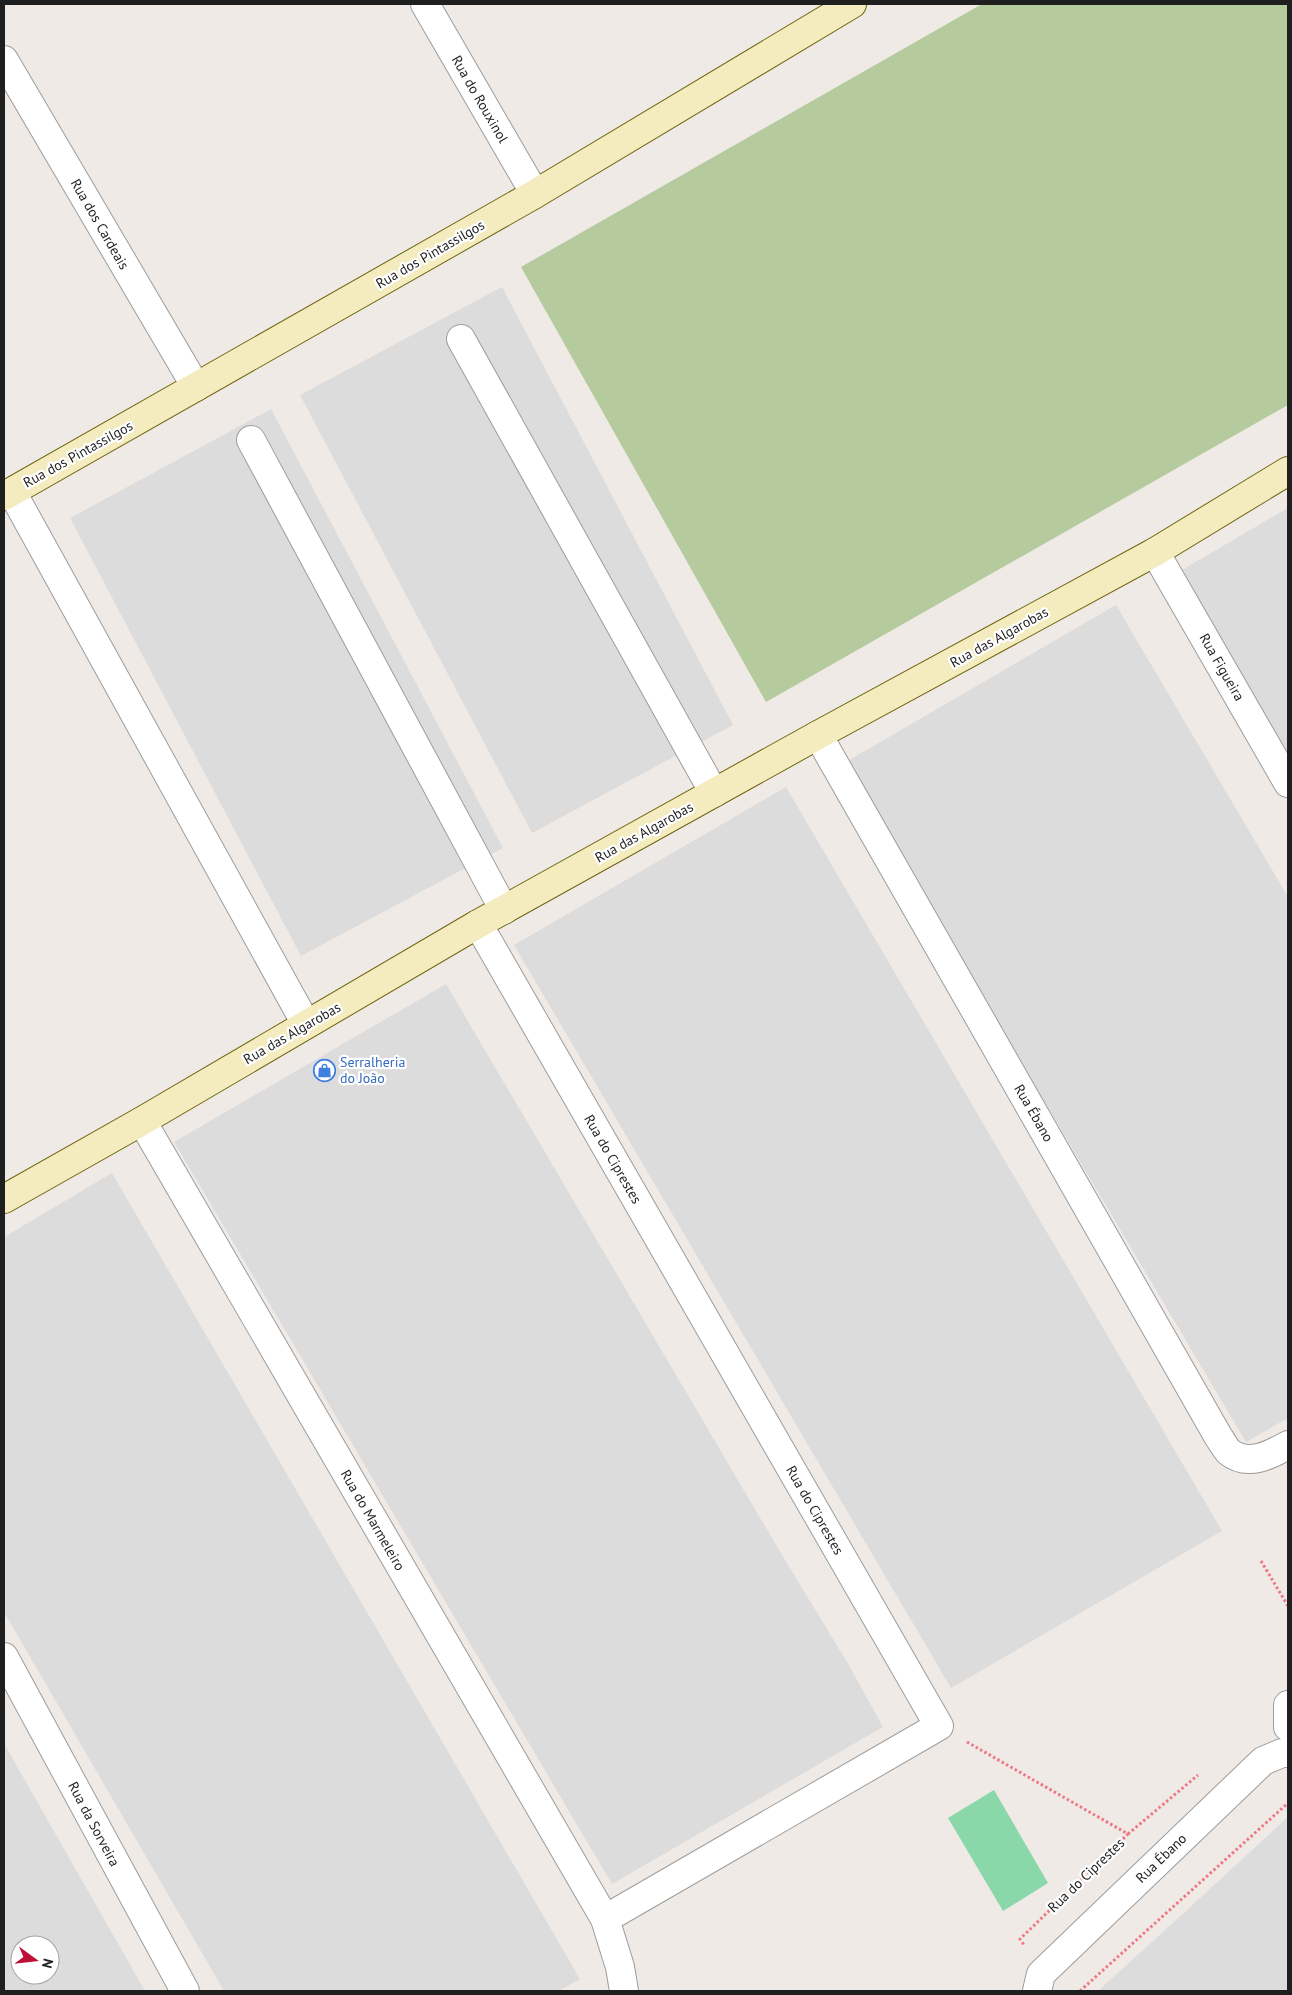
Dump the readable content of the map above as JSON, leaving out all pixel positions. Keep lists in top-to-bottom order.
{
  "streets": {
    "street": [
      "Rua do Rouxinol",
      "Rua dos Cardeais",
      "Rua dos Pintassilgos",
      "Rua das Algarobas",
      "Rua Figueira",
      "Rua Ébano",
      "Rua do Ciprestes",
      "Rua do Marmeleiro",
      "Rua da Sorveira"
    ]
  },
  "crossings": [
    ["Rua do Rouxinol", "Rua dos Pintassilgos"],
    ["Rua dos Cardeais", "Rua dos Pintassilgos"],
    ["Rua das Algarobas", "Rua Figueira"],
    ["Rua das Algarobas", "Rua Ébano"],
    ["Rua das Algarobas", "Rua do Ciprestes"],
    ["Rua das Algarobas", "Rua do Marmeleiro"],
    ["Rua Ébano", "Rua do Ciprestes"]
  ],
  "places": {
    "shop": ["Serralheria do João"]
  },
  "north": "right"
}
